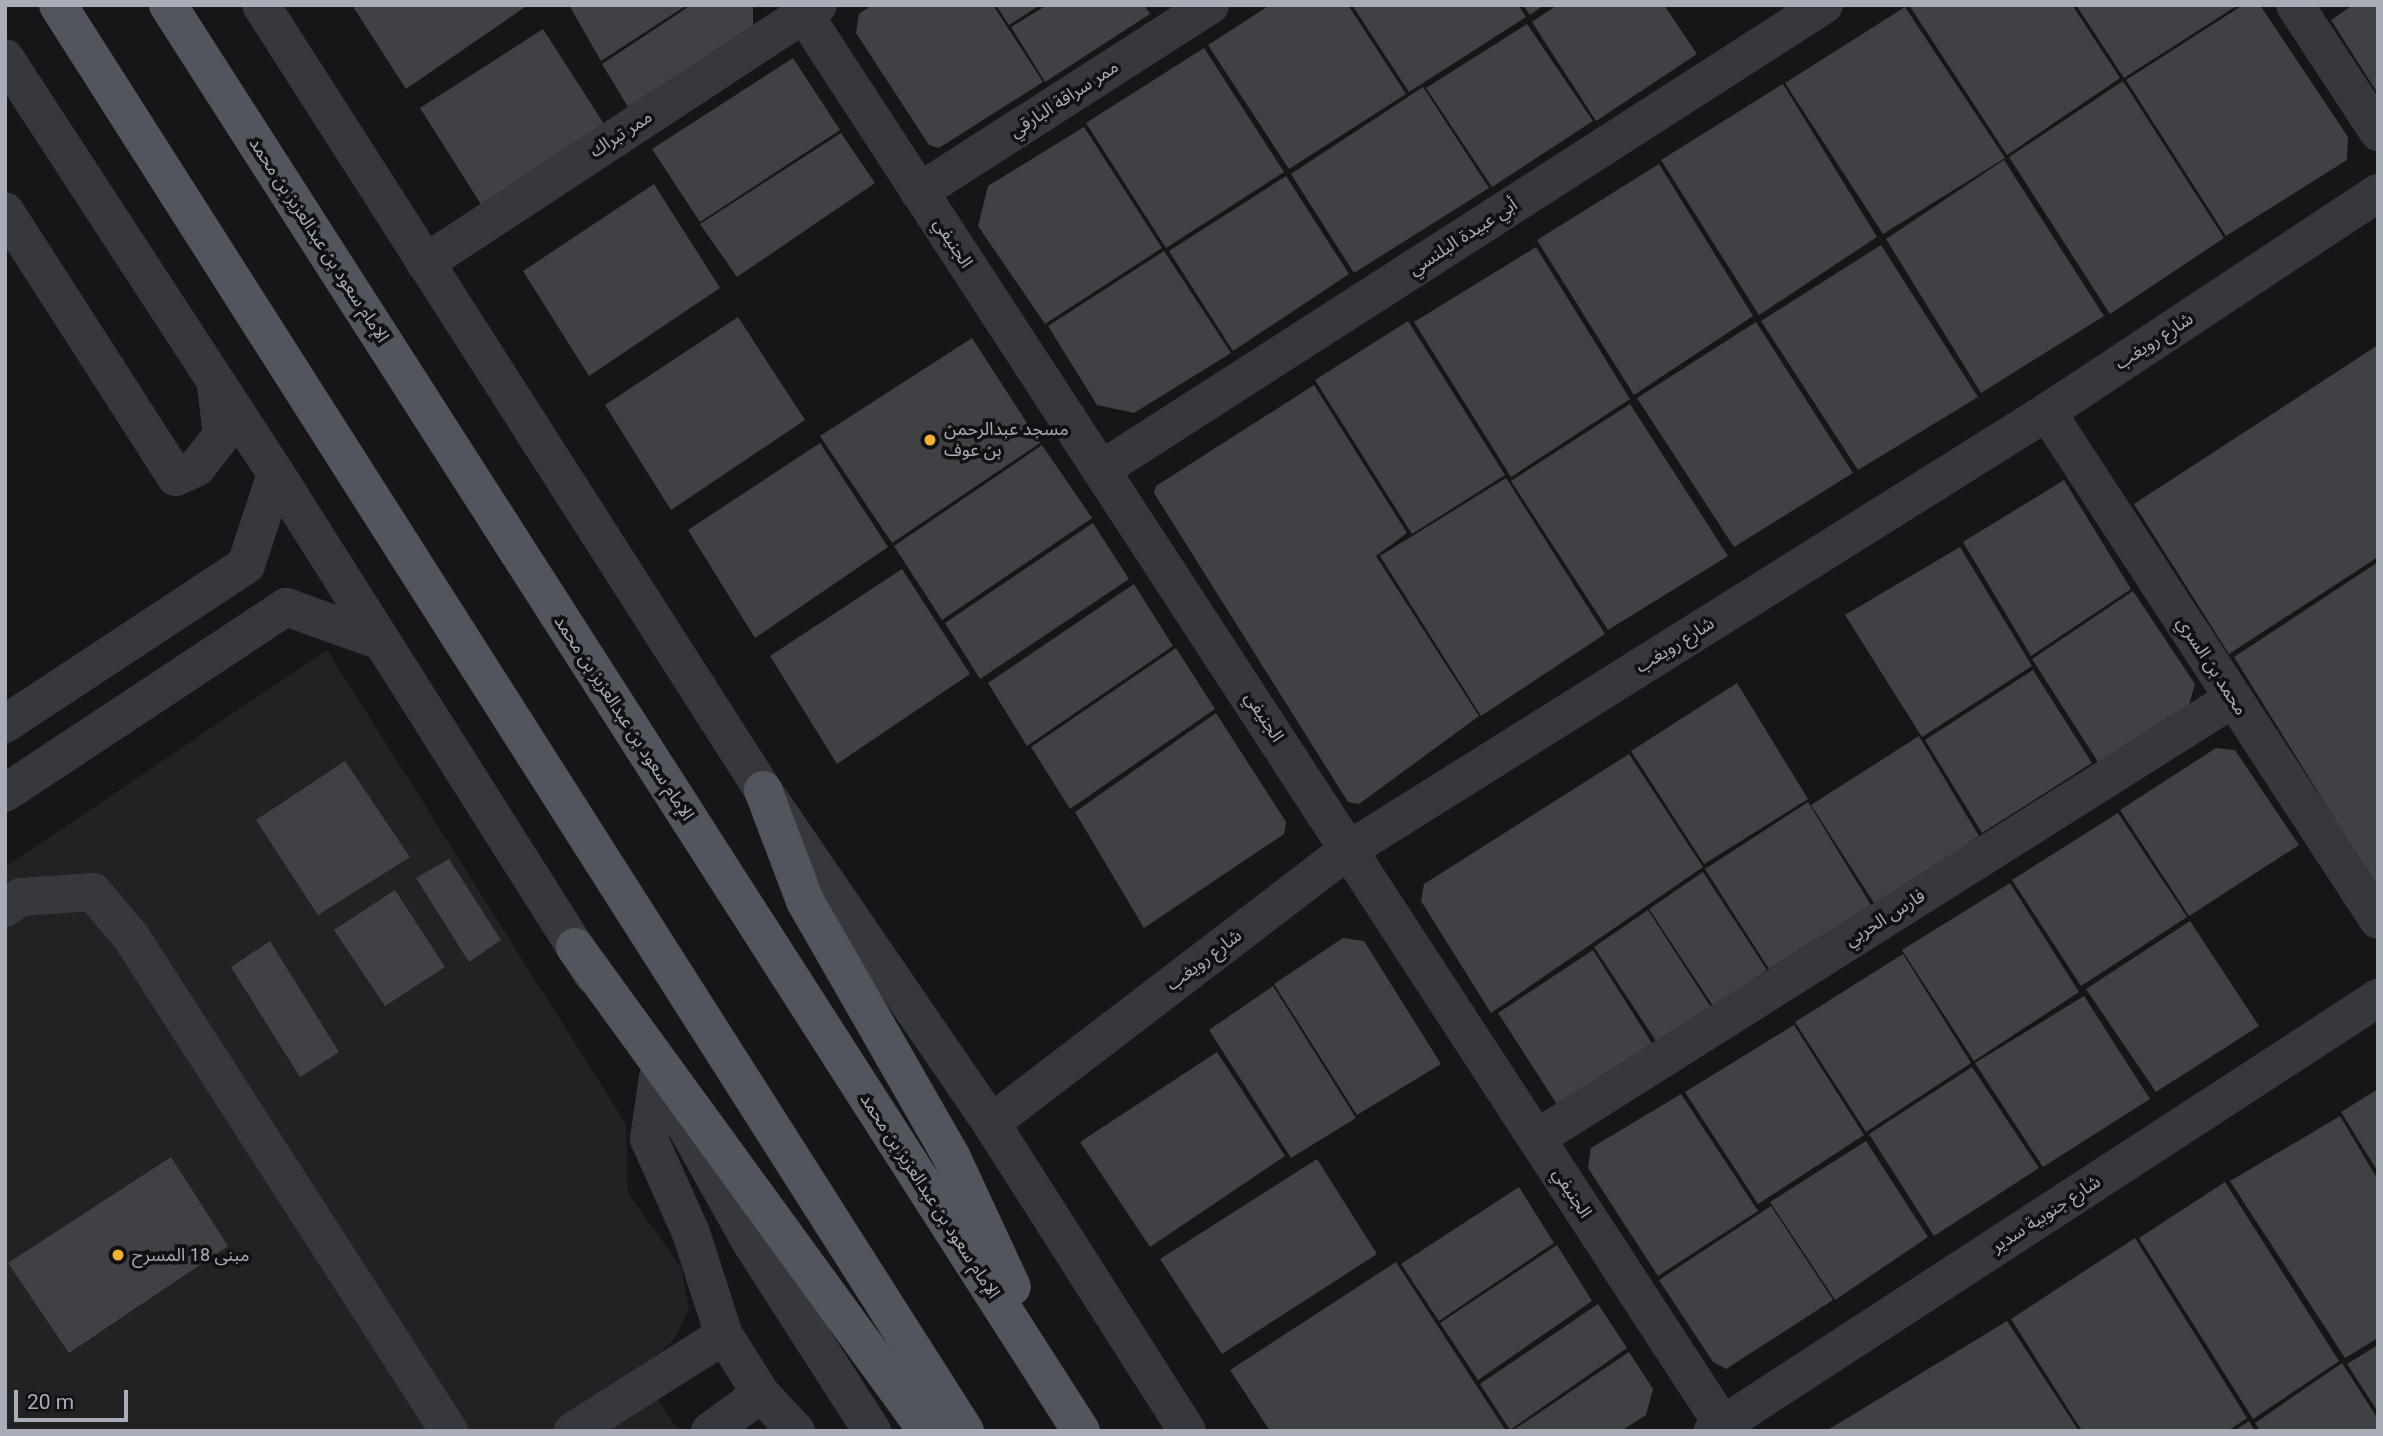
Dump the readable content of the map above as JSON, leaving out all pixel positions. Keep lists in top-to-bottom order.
{
  "streets": {
    "main road": ["الإمام سعود بن عبدالعزيز بن محمد"],
    "street": [
      "ممر سراقة البارقي",
      "ممر تبراك",
      "أبي عبيدة البلنسي",
      "الجنيفي",
      "شارع رويغب",
      "محمد بن السري",
      "فارس الحربي",
      "شارع جنوبية سدير"
    ]
  },
  "crossings": [
    ["ممر سراقة البارقي", "الجنيفي"],
    ["ممر تبراك", "الجنيفي"],
    ["أبي عبيدة البلنسي", "الجنيفي"],
    ["الجنيفي", "شارع رويغب"],
    ["الجنيفي", "فارس الحربي"],
    ["الجنيفي", "شارع جنوبية سدير"],
    ["شارع رويغب", "محمد بن السري"],
    ["محمد بن السري", "فارس الحربي"]
  ],
  "places": ["مسجد عبدالرحمن بن عوف", "مبنى 18 المسرح"],
  "scale_bar": "20 m"
}
